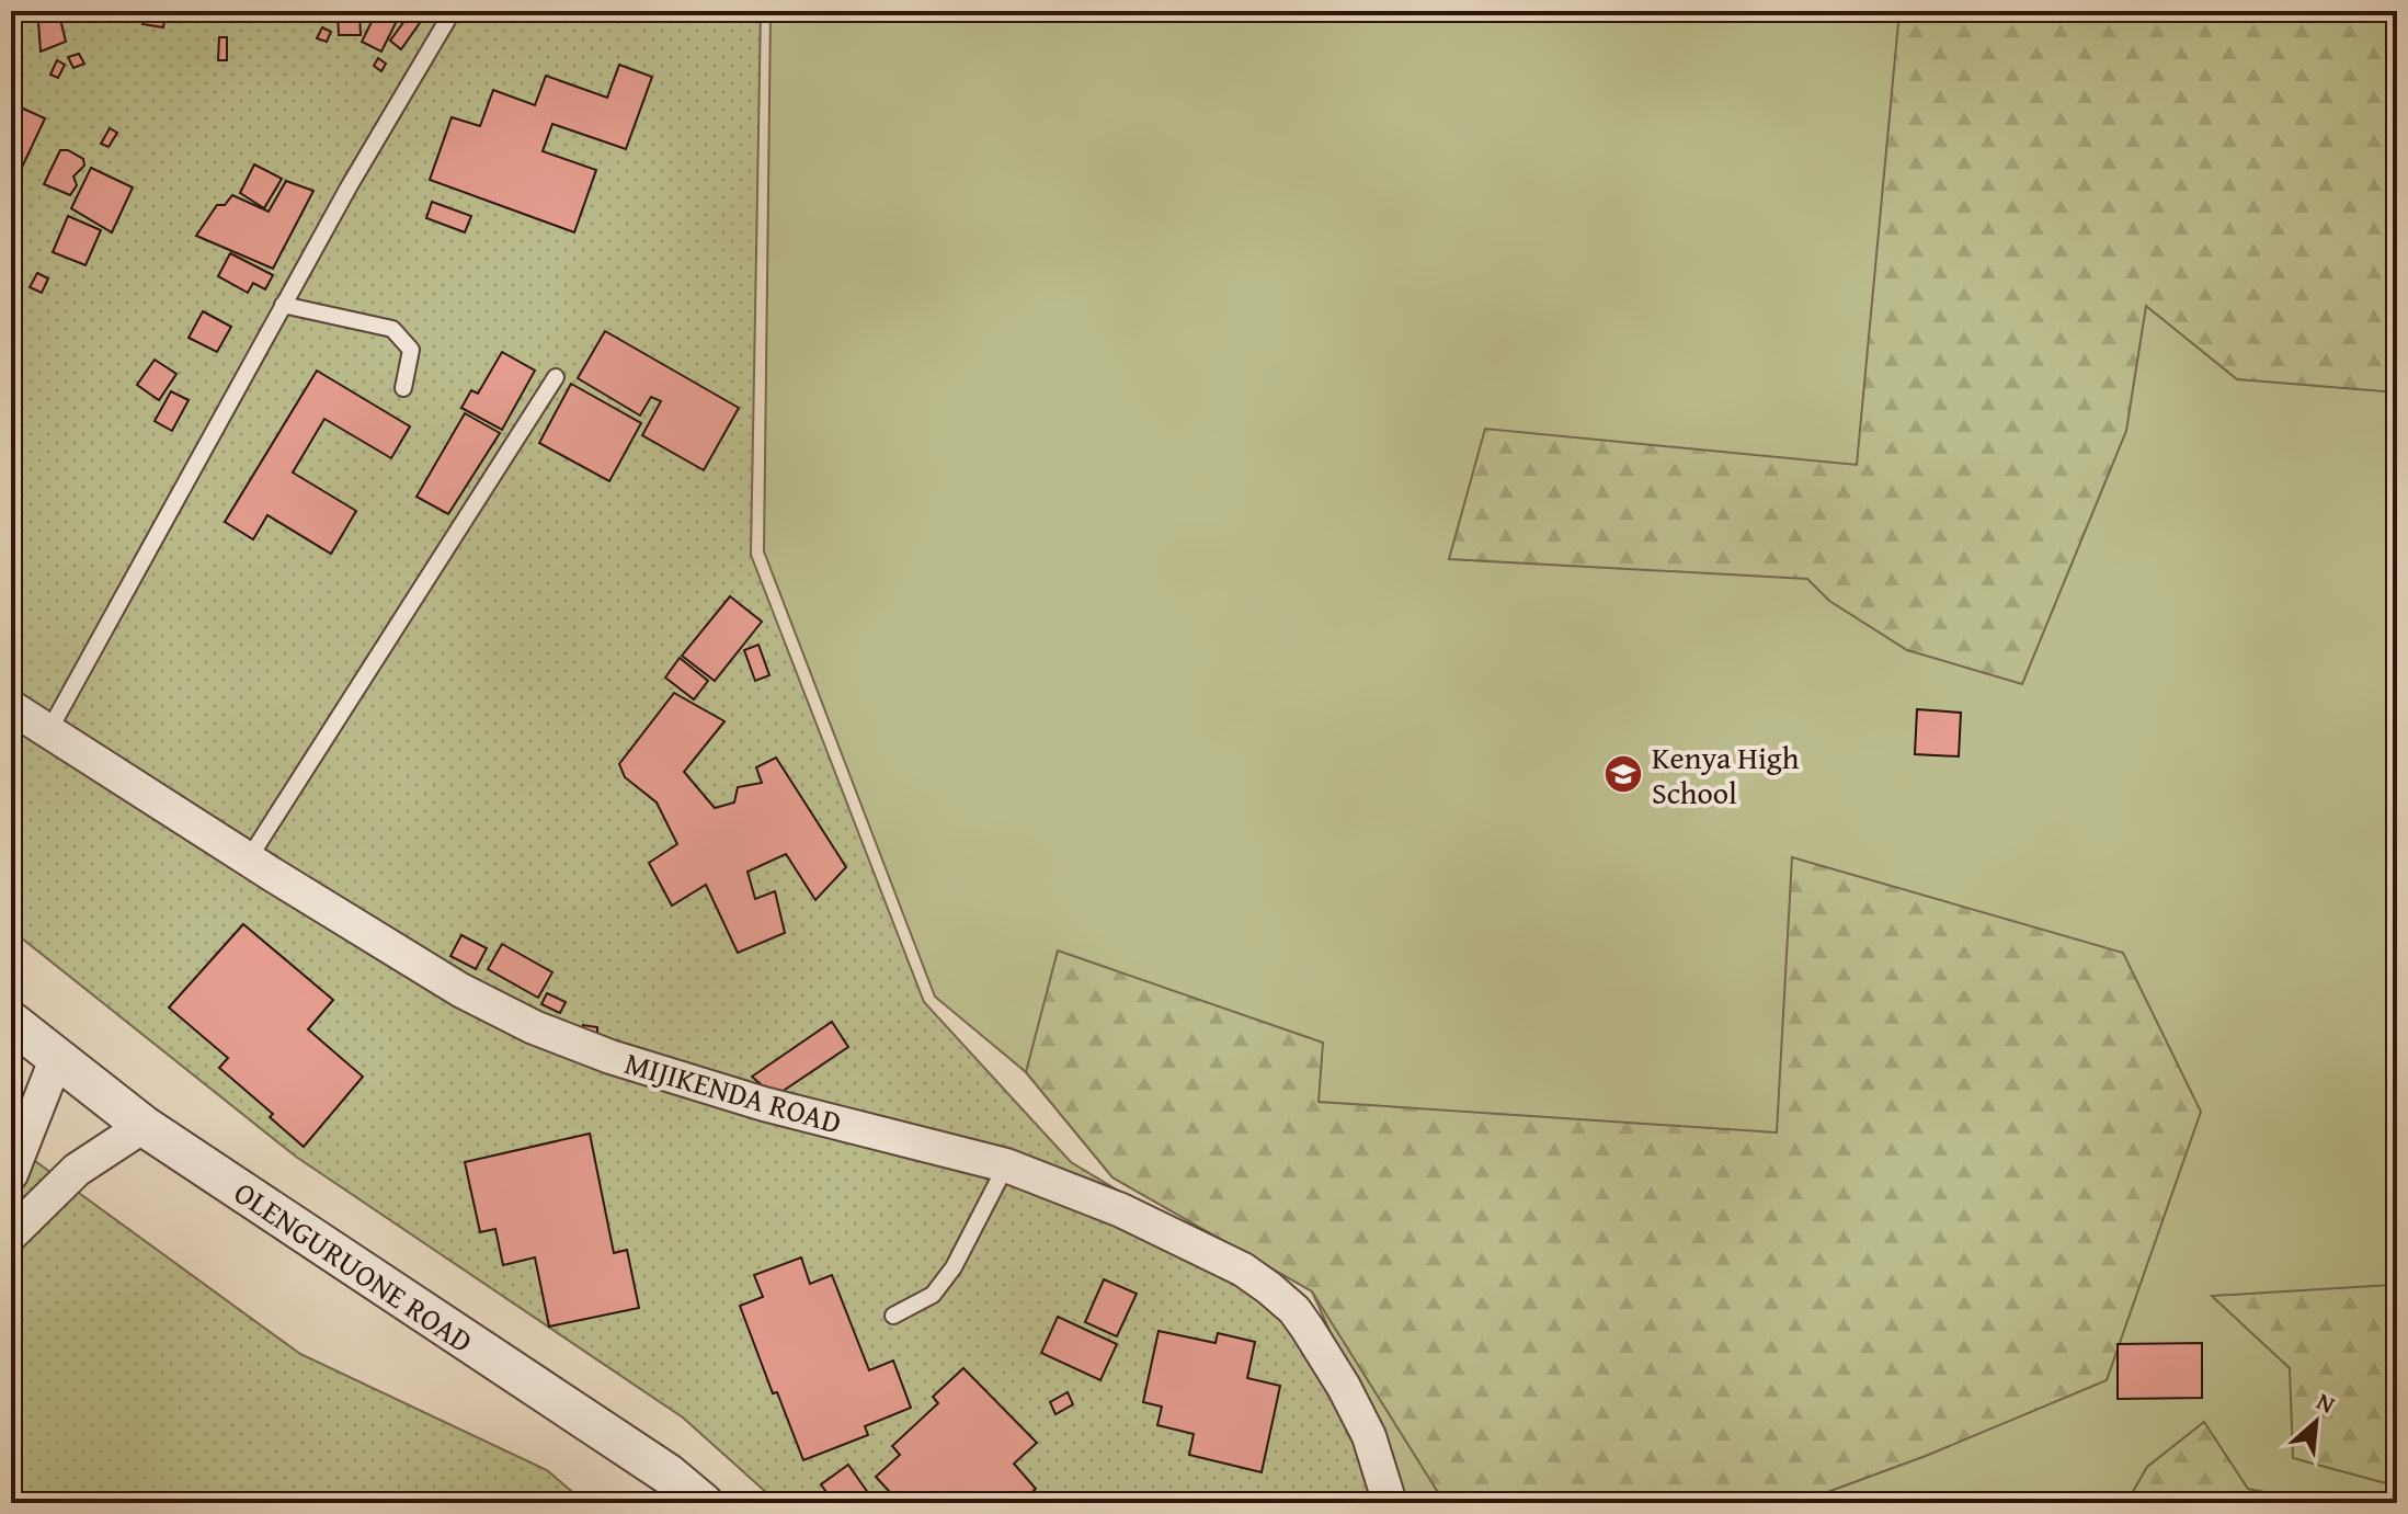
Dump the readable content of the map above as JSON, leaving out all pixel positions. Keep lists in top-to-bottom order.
{
  "streets": {
    "street": ["MIJIKENDA ROAD", "OLENGURUONE ROAD"]
  },
  "places": {
    "school or university": ["Kenya High School"]
  },
  "north": "top right"
}
